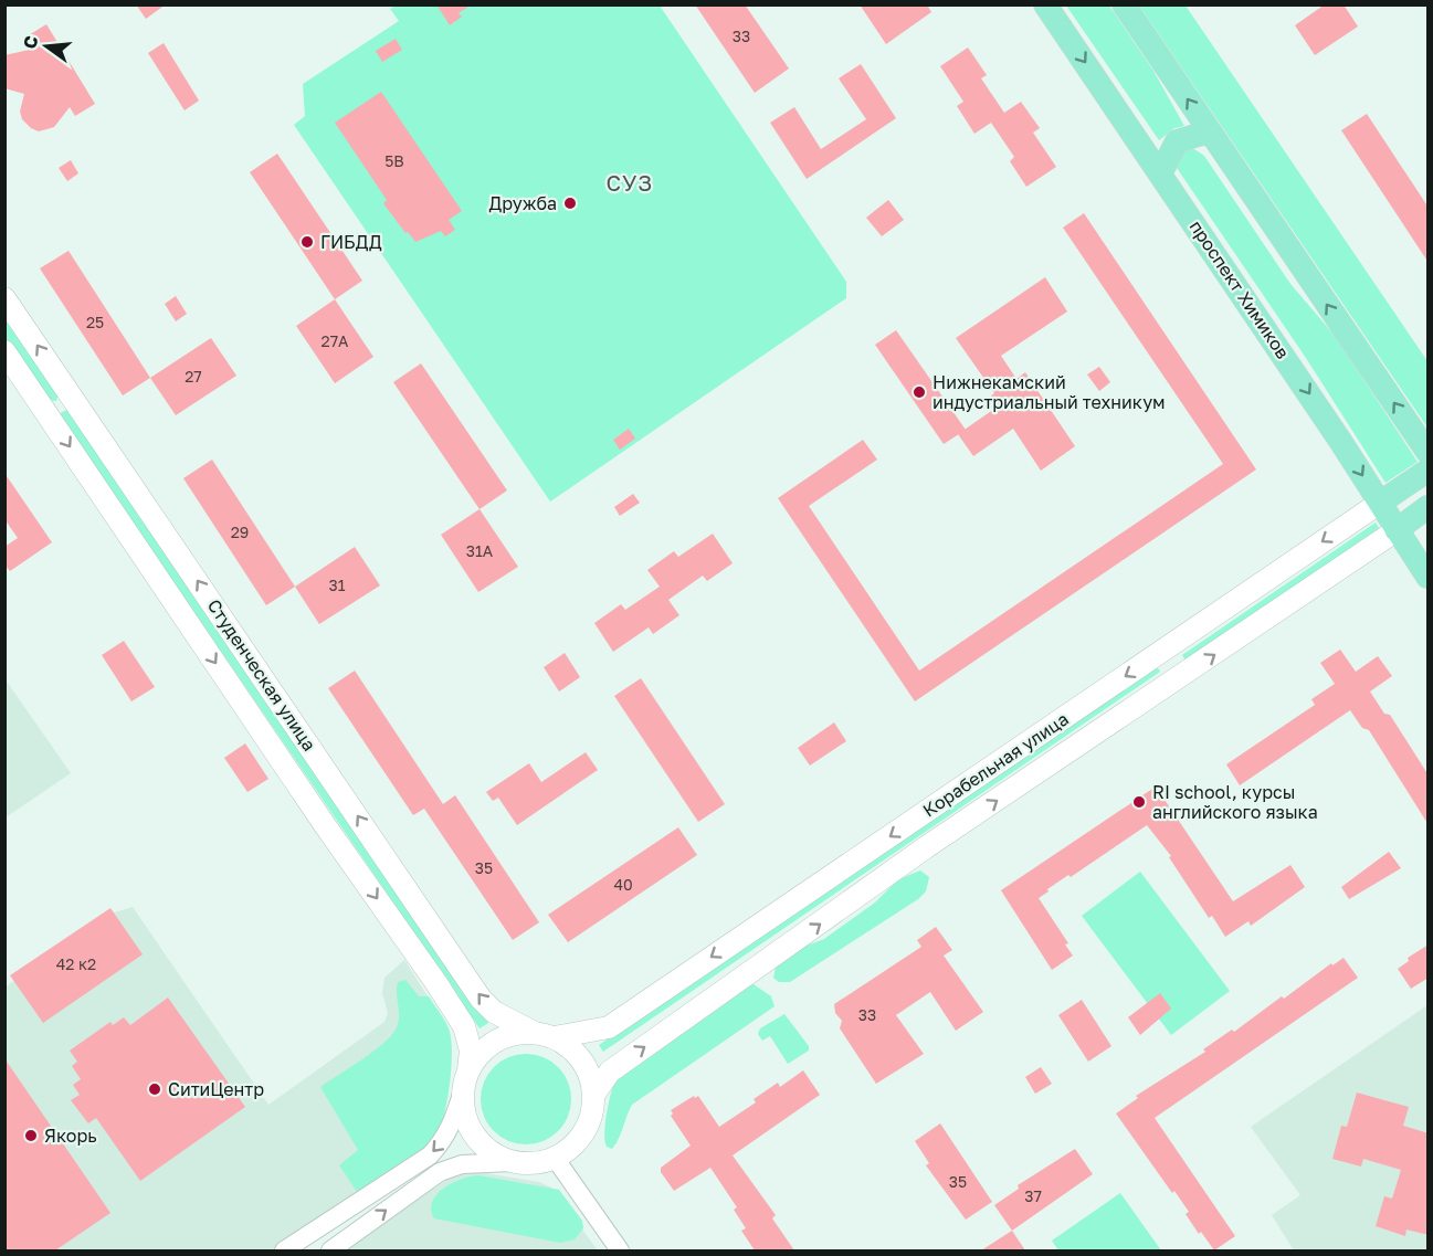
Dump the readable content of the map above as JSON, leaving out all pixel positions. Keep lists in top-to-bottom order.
{
  "streets": {
    "main road": ["проспект Химиков", "Студенческая улица", "Корабельная улица"]
  },
  "crossings": [
    ["проспект Химиков", "Корабельная улица"],
    ["Студенческая улица", "Корабельная улица"]
  ],
  "districts": ["СУЗ"],
  "places": [
    "Дружба",
    "ГИБДД",
    "Нижнекамский индустриальный техникум",
    "RI school, курсы английского языка",
    "СитиЦентр",
    "Якорь"
  ],
  "house_numbers": [
    "33",
    "5В",
    "25",
    "27А",
    "27",
    "29",
    "31А",
    "31",
    "35",
    "40",
    "42 к2",
    "33",
    "35",
    "37"
  ],
  "north": "left"
}
